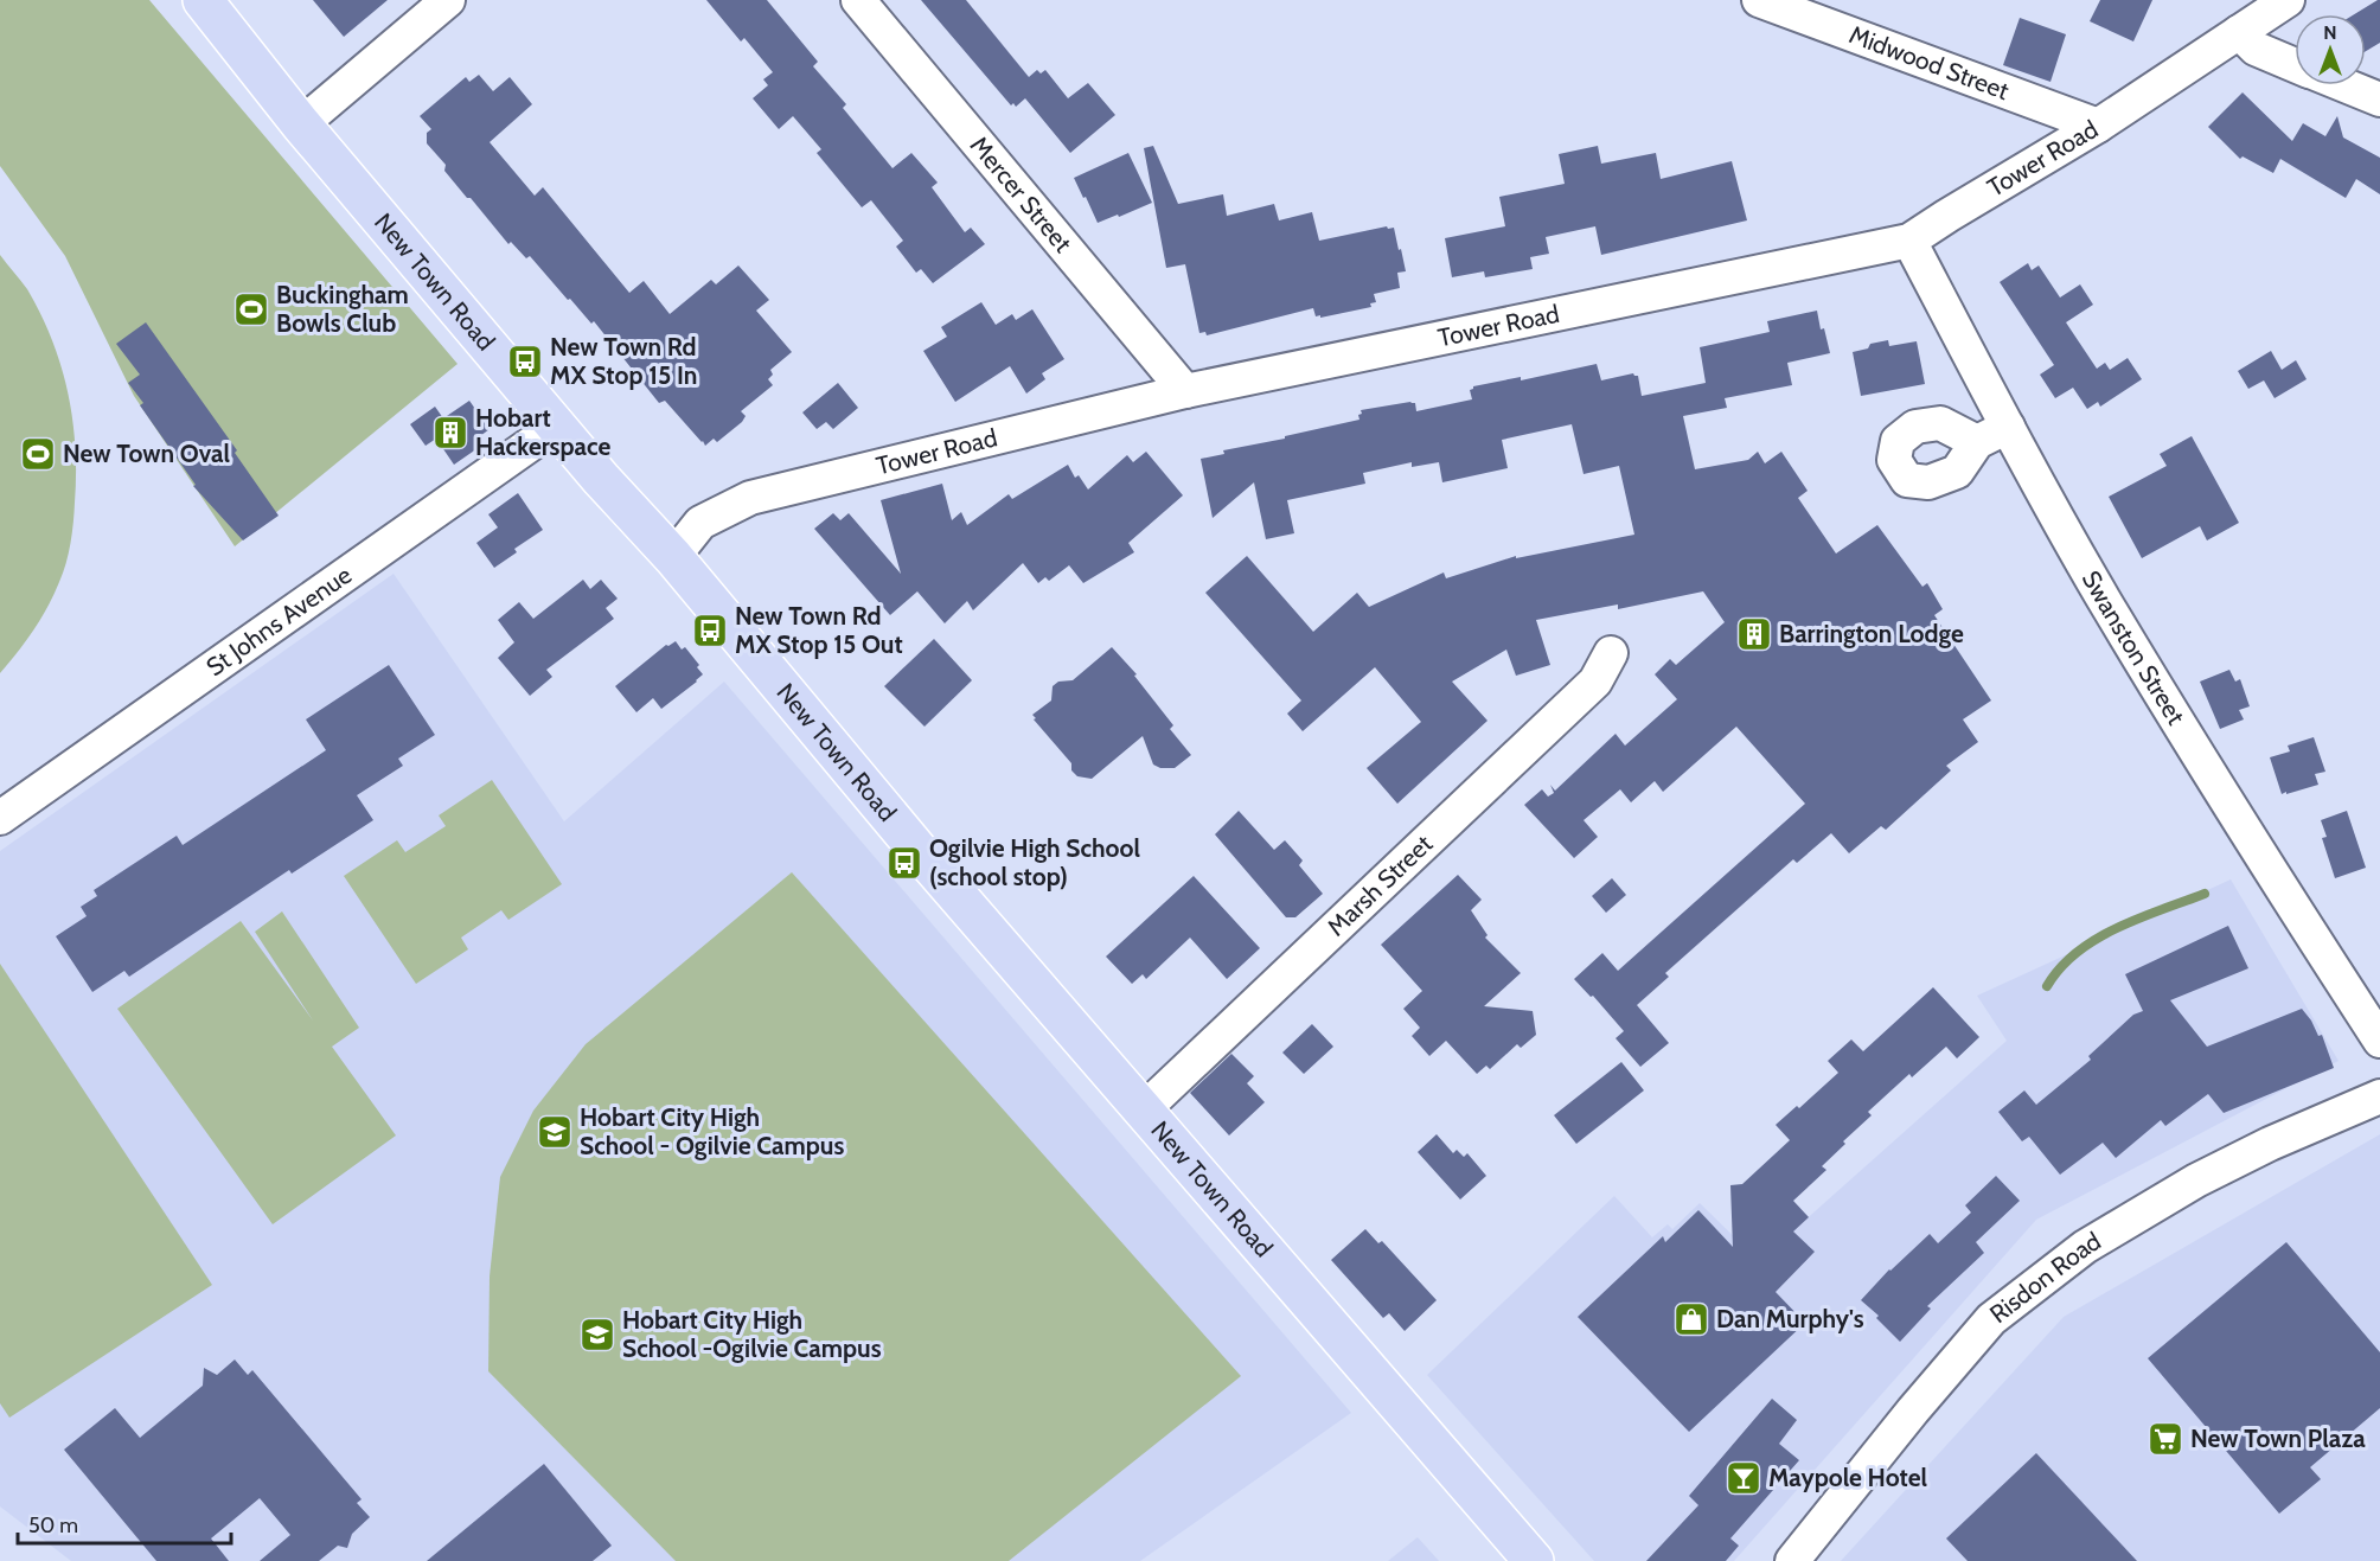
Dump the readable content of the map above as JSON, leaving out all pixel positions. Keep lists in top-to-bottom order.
{
  "streets": {
    "main road": ["New Town Road"],
    "street": [
      "Midwood Street",
      "Tower Road",
      "Mercer Street",
      "St Johns Avenue",
      "Swanston Street",
      "Marsh Street",
      "Risdon Road"
    ]
  },
  "crossings": [
    ["Midwood Street", "Tower Road"],
    ["Tower Road", "Mercer Street"],
    ["Tower Road", "New Town Road"],
    ["Tower Road", "Swanston Street"],
    ["New Town Road", "St Johns Avenue"],
    ["New Town Road", "Marsh Street"]
  ],
  "places": {
    "sports": ["Buckingham Bowls Club", "New Town Oval"],
    "bus stop": ["New Town Rd MX Stop 15 In", "New Town Rd MX Stop 15 Out", "Ogilvie High School (school stop)"],
    "building": ["Hobart Hackerspace", "Barrington Lodge"],
    "school or university": ["Hobart City High School - Ogilvie Campus", "Hobart City High School -Ogilvie Campus"],
    "shop": ["Dan Murphy's"],
    "supermarket": ["New Town Plaza"],
    "bar": ["Maypole Hotel"]
  },
  "scale_bar": "50 m",
  "north": "top"
}
